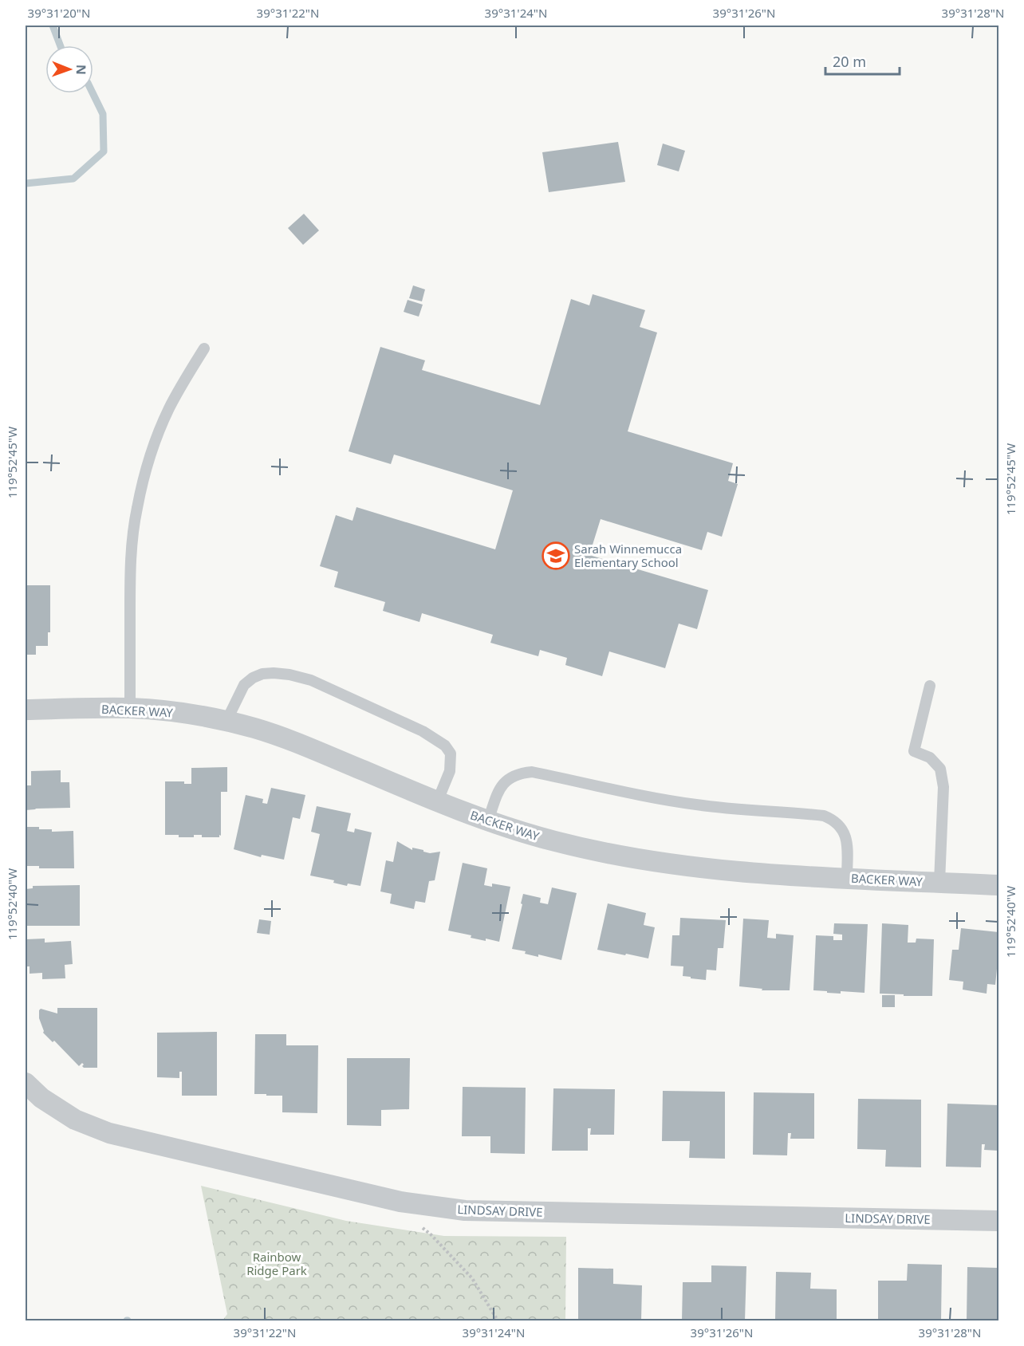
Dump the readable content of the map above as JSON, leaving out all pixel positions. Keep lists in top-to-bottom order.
{
  "streets": {
    "street": ["BACKER WAY", "LINDSAY DRIVE"]
  },
  "parks": ["Rainbow Ridge Park"],
  "places": {
    "school or university": ["Sarah Winnemucca Elementary School"]
  },
  "scale_bar": "20 m",
  "north": "right",
  "coordinates": [
    "39°31'20\"N",
    "39°31'22\"N",
    "39°31'24\"N",
    "39°31'26\"N",
    "39°31'28\"N",
    "119°52'45\"W",
    "119°52'40\"W"
  ]
}
